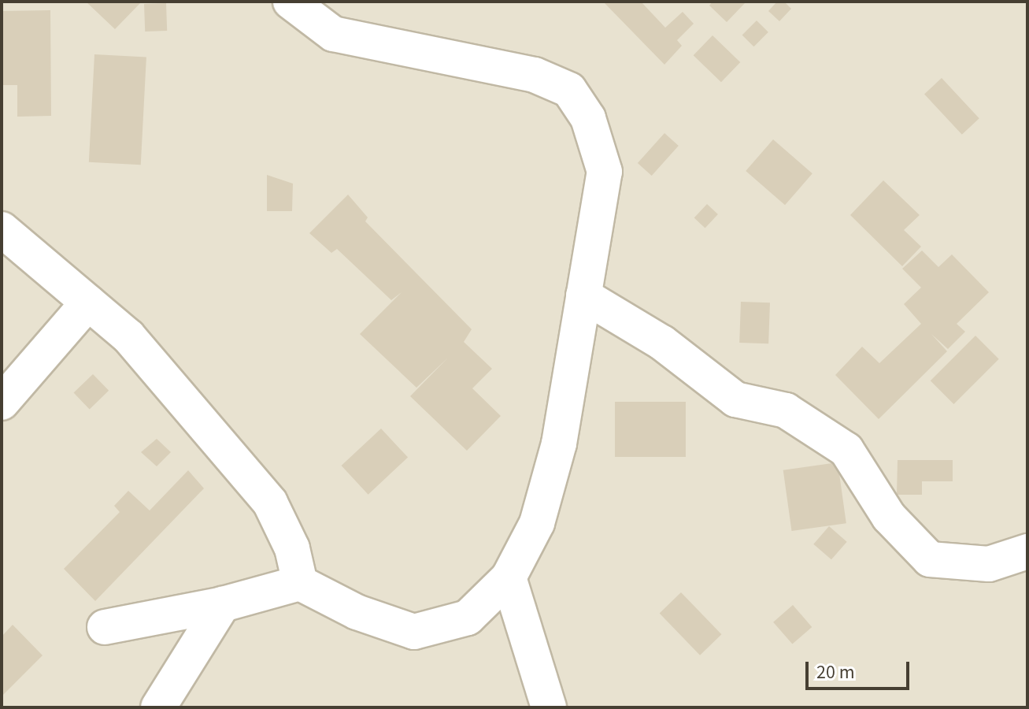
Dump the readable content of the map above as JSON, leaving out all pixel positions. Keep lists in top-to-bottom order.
{
  "scale_bar": "20 m"
}
